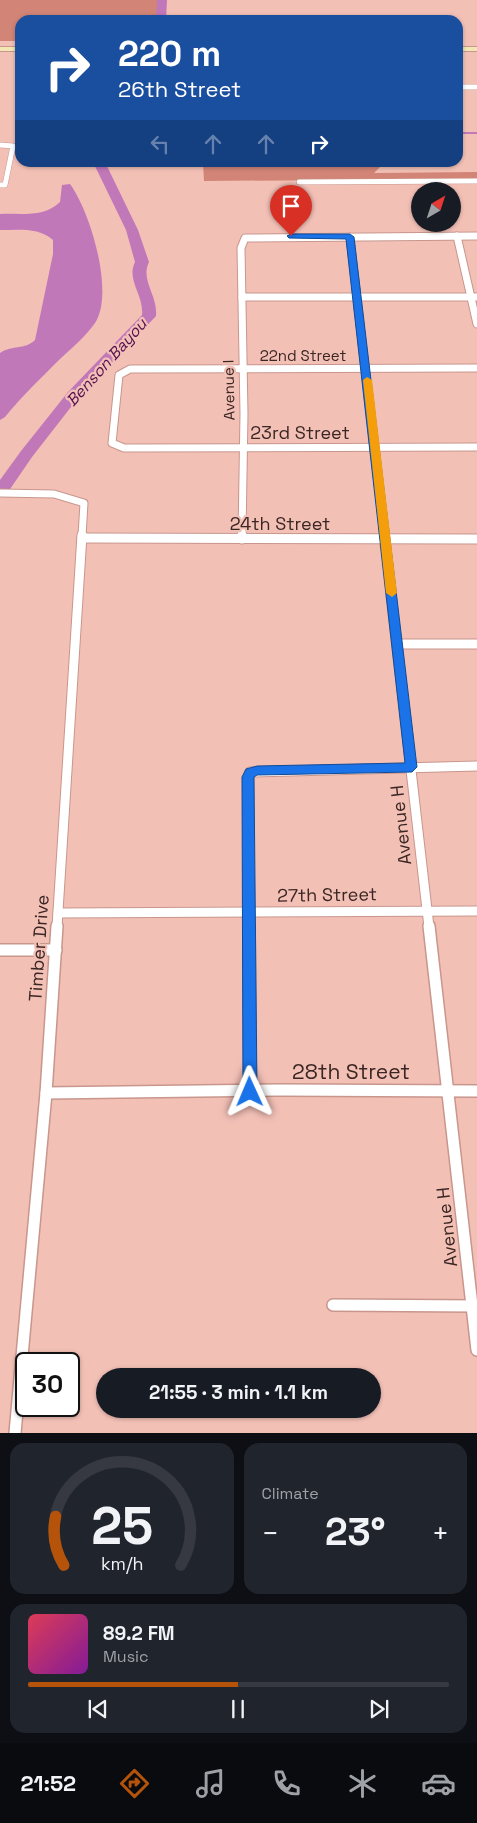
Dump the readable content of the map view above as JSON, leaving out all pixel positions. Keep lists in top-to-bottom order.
{
  "streets": {
    "street": [
      "22nd Street",
      "Avenue I",
      "23rd Street",
      "24th Street",
      "Avenue H",
      "27th Street",
      "Timber Drive",
      "28th Street"
    ]
  },
  "crossings": [
    ["22nd Street", "Avenue I"],
    ["22nd Street", "23rd Street"],
    ["22nd Street", "Avenue H"],
    ["Avenue I", "23rd Street"],
    ["Avenue I", "24th Street"],
    ["Avenue I", "Avenue H"],
    ["23rd Street", "Avenue H"],
    ["24th Street", "Avenue H"],
    ["24th Street", "Timber Drive"],
    ["Avenue H", "27th Street"],
    ["Avenue H", "28th Street"],
    ["27th Street", "Timber Drive"],
    ["Timber Drive", "28th Street"]
  ],
  "water": ["Benson Bayou"],
  "north": "top right",
  "page": {
    "turn": ["220 m", "26th Street"],
    "limit": "30",
    "trip": "21:55 · 3 min · 1.1 km",
    "tile": "Climate",
    "heat": ["−", "23°", "+"],
    "song": ["89.2 FM", "Music"],
    "tabs": "21:52",
    "gauge": ["25", "km/h"]
  }
}
